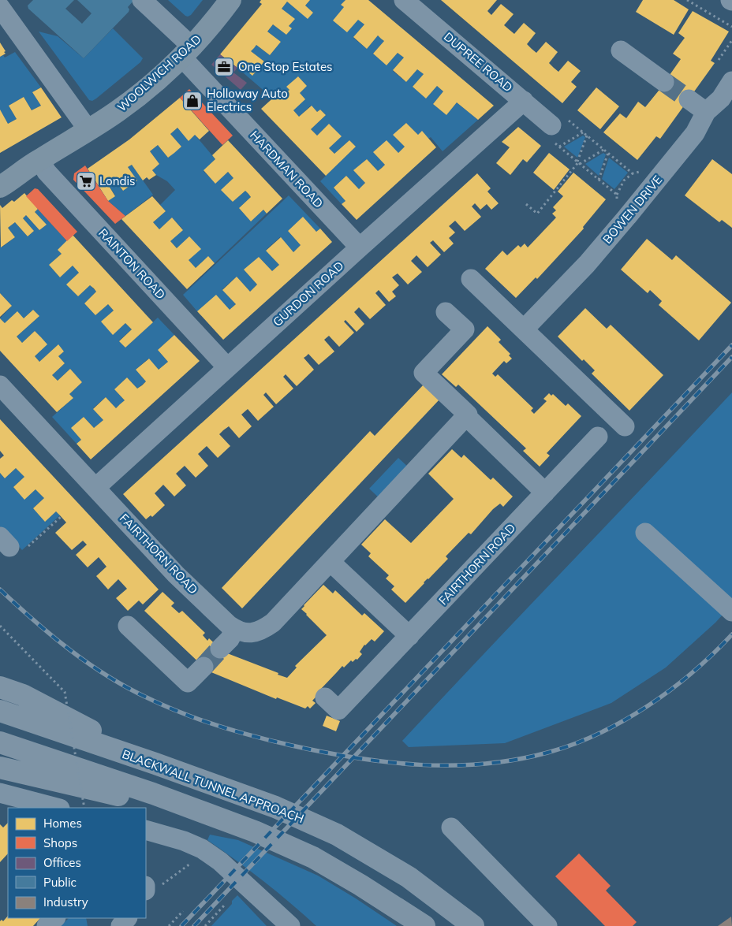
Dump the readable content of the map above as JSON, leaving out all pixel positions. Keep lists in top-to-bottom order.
{
  "streets": {
    "highway": ["BLACKWALL TUNNEL APPROACH"],
    "main road": ["WOOLWICH ROAD"],
    "street": [
      "DUPREE ROAD",
      "HARDMAN ROAD",
      "BOWEN DRIVE",
      "RAINTON ROAD",
      "GURDON ROAD",
      "FAIRTHORN ROAD"
    ]
  },
  "crossings": [
    ["DUPREE ROAD", "GURDON ROAD"],
    ["WOOLWICH ROAD", "HARDMAN ROAD"],
    ["WOOLWICH ROAD", "RAINTON ROAD"],
    ["HARDMAN ROAD", "GURDON ROAD"],
    ["RAINTON ROAD", "GURDON ROAD"],
    ["GURDON ROAD", "FAIRTHORN ROAD"]
  ],
  "places": {
    "office": ["One Stop Estates"],
    "shop": ["Holloway Auto Electrics"],
    "supermarket": ["Londis"]
  },
  "legend": [
    "Homes",
    "Shops",
    "Offices",
    "Public",
    "Industry"
  ]
}
